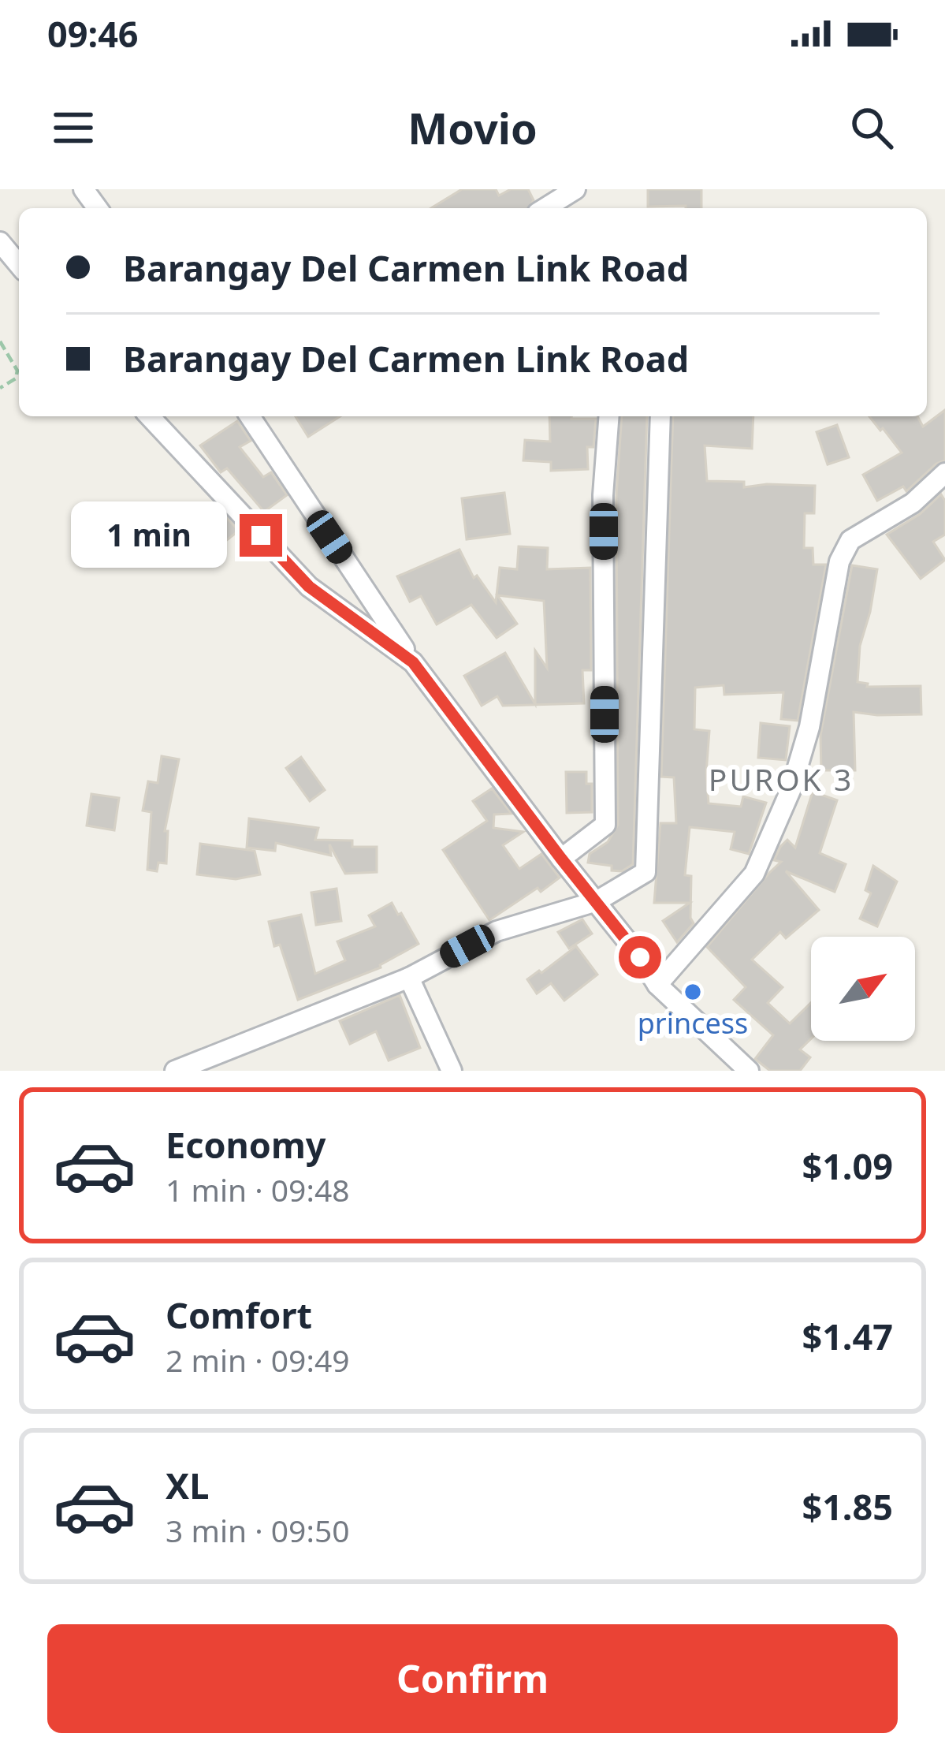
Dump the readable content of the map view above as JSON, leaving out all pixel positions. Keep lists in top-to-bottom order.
{
  "districts": ["PUROK 3"],
  "places": ["princess"],
  "north": "top right",
  "page": {
    "status": "09:46",
    "header": "Movio",
    "banner": ["Barangay Del Carmen Link Road", "Barangay Del Carmen Link Road"],
    "bubble": "1 min",
    "list": [
      {
        "name": "Economy",
        "note": "1 min · 09:48",
        "value": "$1.09"
      },
      {
        "name": "Comfort",
        "note": "2 min · 09:49",
        "value": "$1.47"
      },
      {
        "name": "XL",
        "note": "3 min · 09:50",
        "value": "$1.85"
      }
    ],
    "buttons": "Confirm"
  }
}
